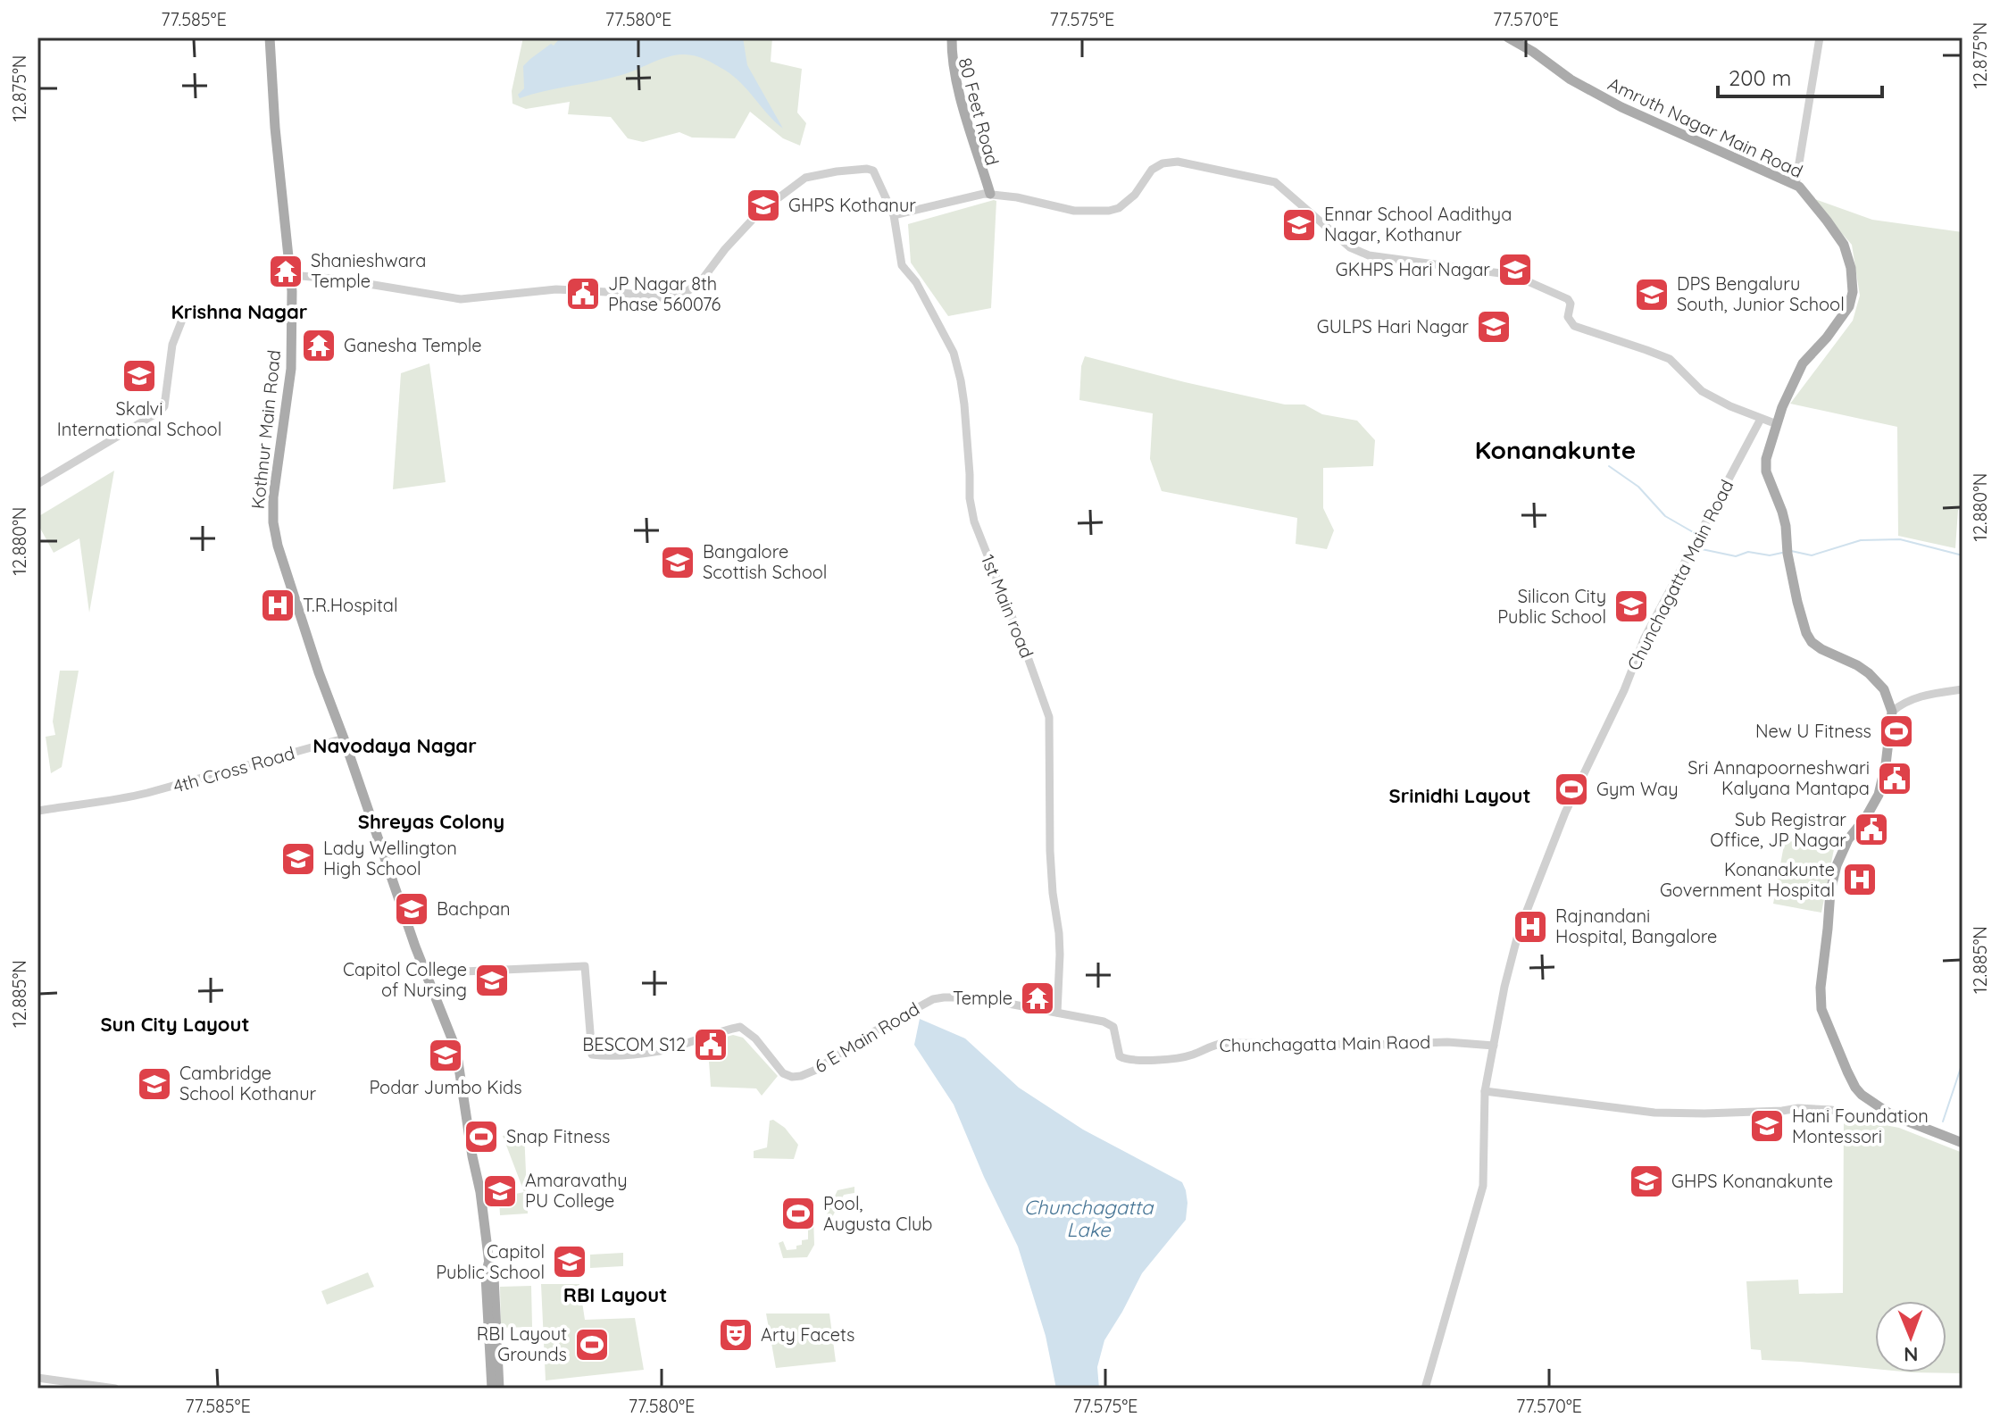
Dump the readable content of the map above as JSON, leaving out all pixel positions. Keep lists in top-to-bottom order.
{
  "streets": {
    "main road": ["80 Feet Road", "Amruth Nagar Main Road", "Kothnur Main Road"],
    "street": [
      "Chunchagatta Main Road",
      "1st Main road",
      "4th Cross Road",
      "6 E Main Road",
      "Chunchagatta Main Raod"
    ]
  },
  "crossings": [
    ["Kothnur Main Road", "1st Main road"],
    ["Kothnur Main Road", "4th Cross Road"],
    ["Kothnur Main Road", "6 E Main Road"],
    ["Chunchagatta Main Road", "Chunchagatta Main Raod"],
    ["1st Main road", "6 E Main Road"],
    ["1st Main road", "Chunchagatta Main Raod"],
    ["6 E Main Road", "Chunchagatta Main Raod"]
  ],
  "districts": [
    "Krishna Nagar",
    "Konanakunte",
    "Navodaya Nagar",
    "Srinidhi Layout",
    "Shreyas Colony",
    "Sun City Layout",
    "RBI Layout"
  ],
  "water": ["Chunchagatta Lake"],
  "places": {
    "school or university": [
      "GHPS Kothanur",
      "Ennar School Aadithya Nagar, Kothanur",
      "GKHPS Hari Nagar",
      "DPS Bengaluru South, Junior School",
      "GULPS Hari Nagar",
      "Skalvi International School",
      "Bangalore Scottish School",
      "Silicon City Public School",
      "Lady Wellington High School",
      "Bachpan",
      "Capitol College of Nursing",
      "Podar Jumbo Kids",
      "Cambridge School Kothanur",
      "Hani Foundation Montessori",
      "GHPS Konanakunte",
      "Amaravathy PU College",
      "Capitol Public School"
    ],
    "temple": ["Shanieshwara Temple", "Ganesha Temple", "Temple"],
    "public building": [
      "JP Nagar 8th Phase 560076",
      "Sri Annapoorneshwari Kalyana Mantapa",
      "Sub Registrar Office, JP Nagar",
      "BESCOM S12"
    ],
    "hospital": ["T.R.Hospital", "Konanakunte Government Hospital", "Rajnandani Hospital, Bangalore"],
    "sports": [
      "New U Fitness",
      "Gym Way",
      "Snap Fitness",
      "Pool, Augusta Club",
      "RBI Layout Grounds"
    ],
    "theatre": ["Arty Facets"]
  },
  "scale_bar": "200 m",
  "north": "bottom",
  "coordinates": [
    "77.585°E",
    "77.580°E",
    "77.575°E",
    "77.570°E",
    "12.875°N",
    "12.880°N",
    "12.885°N"
  ]
}
